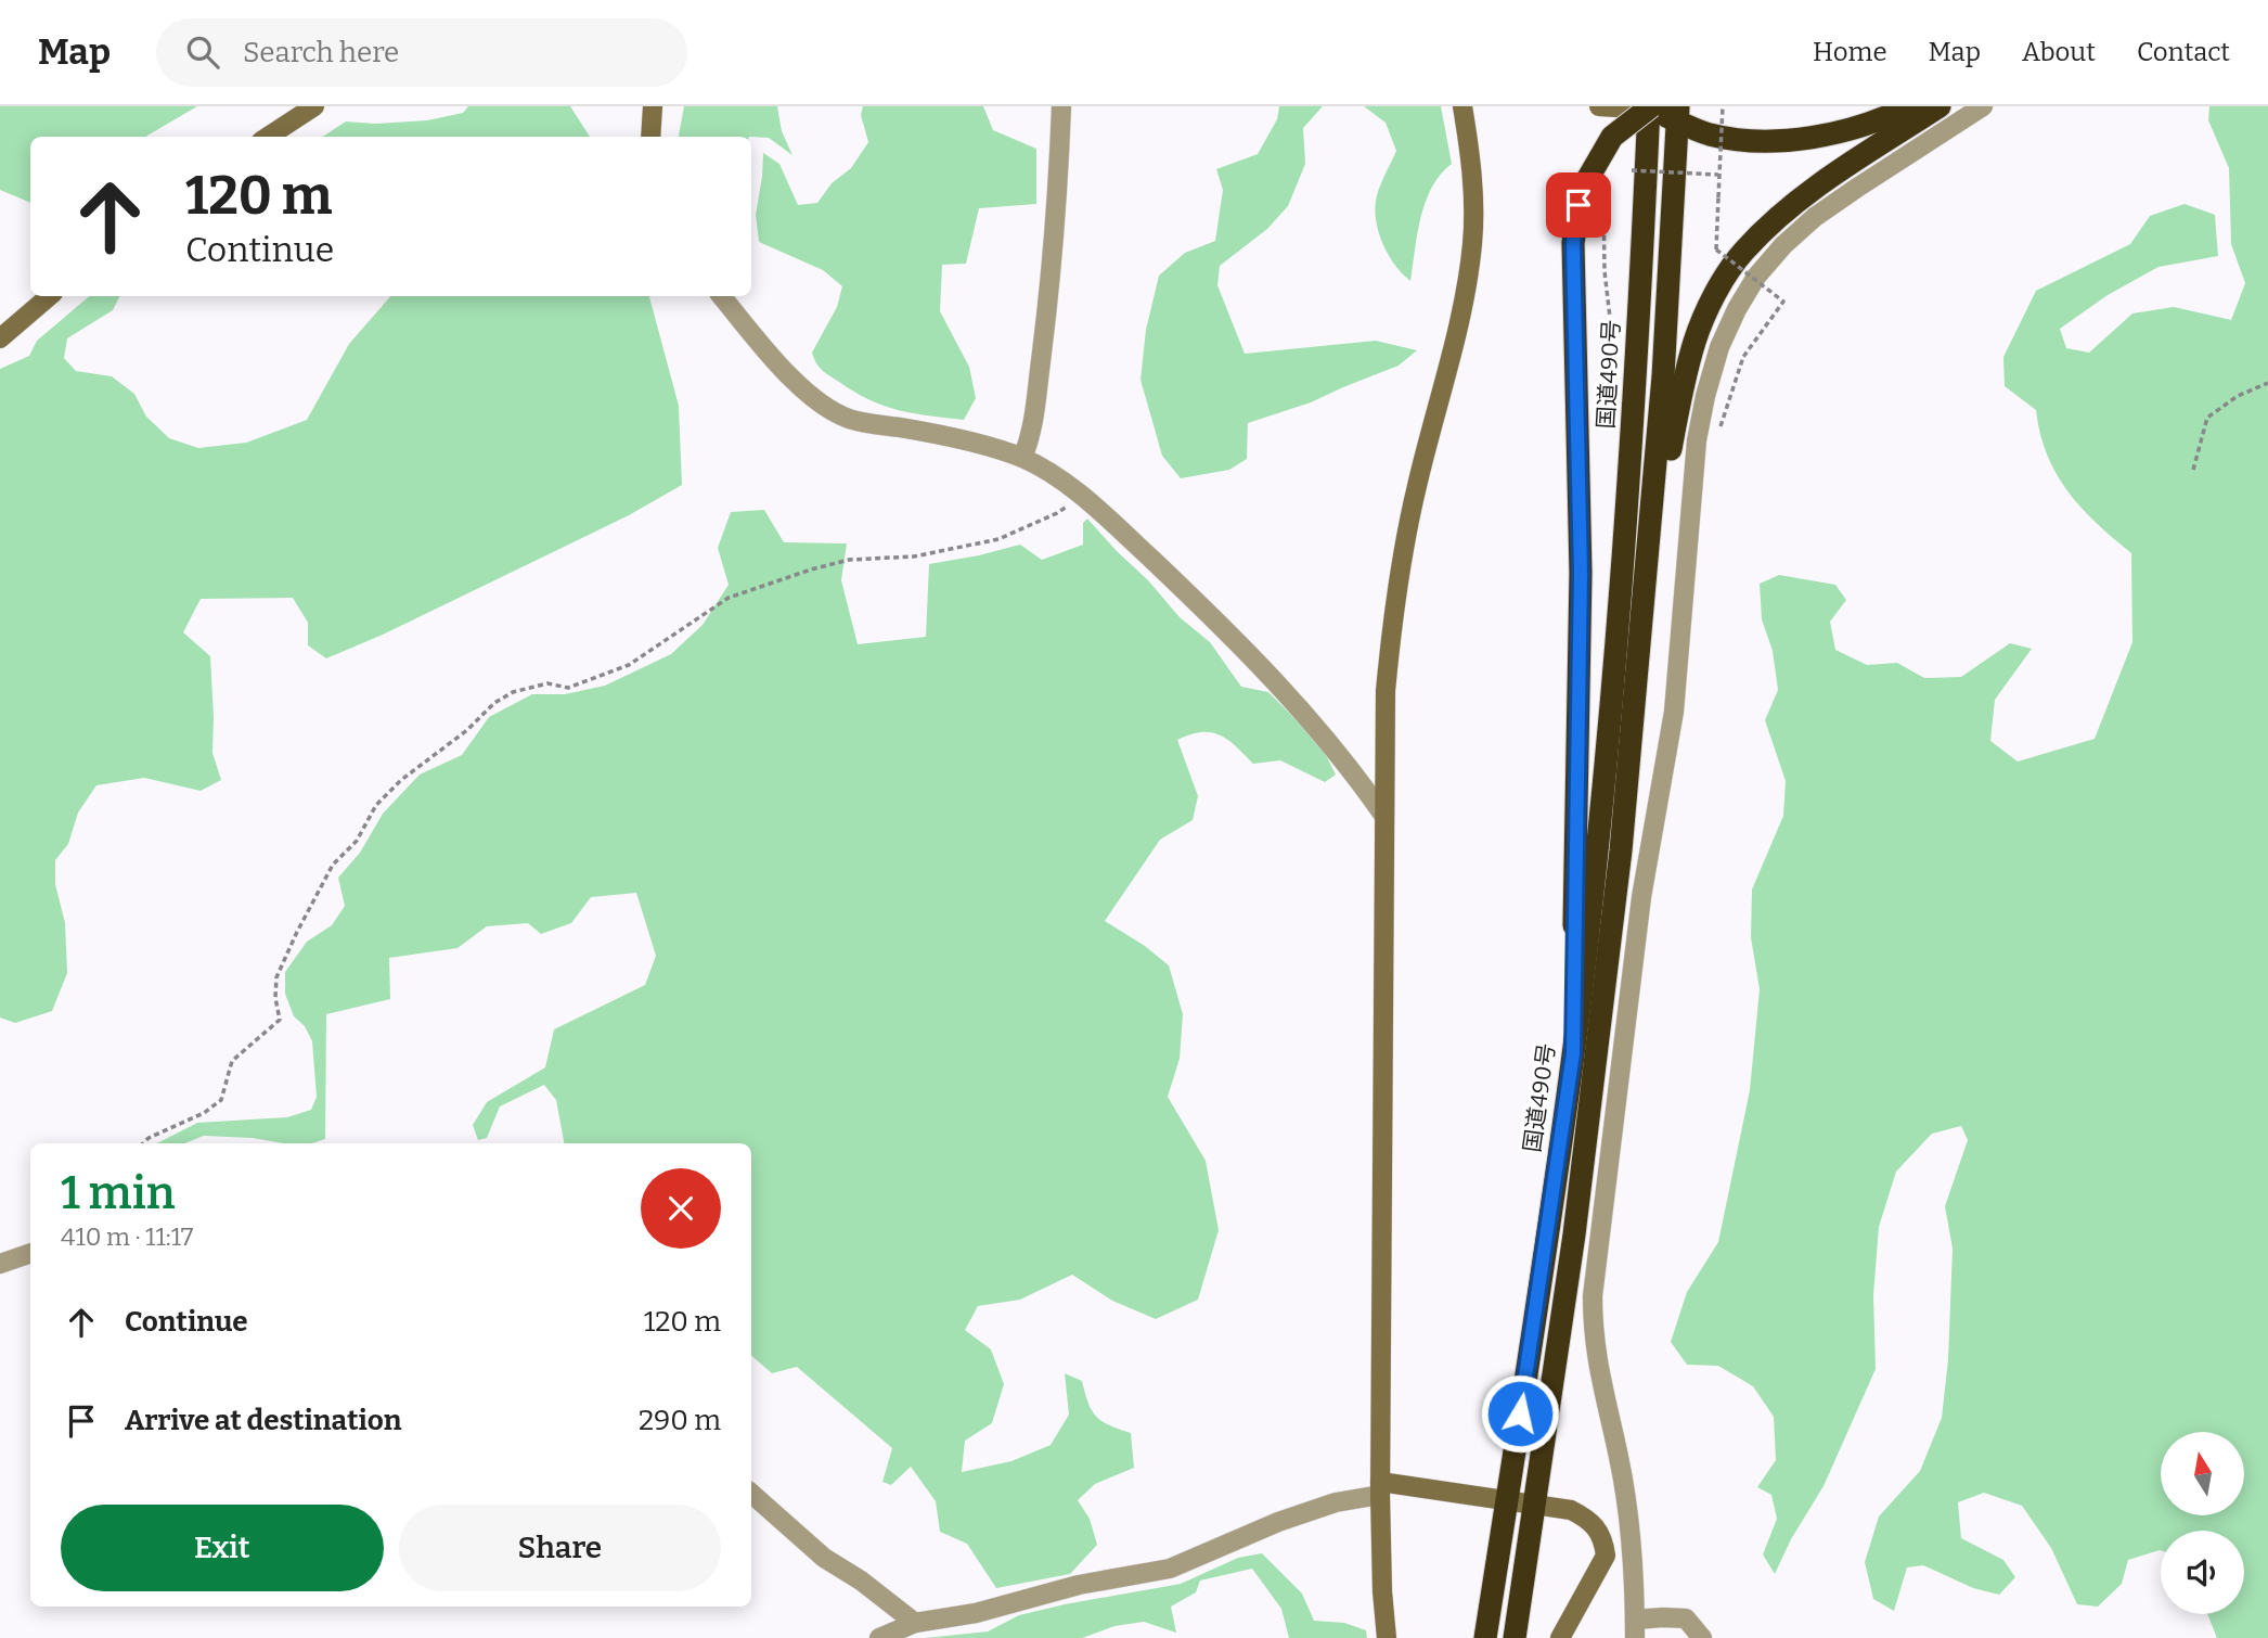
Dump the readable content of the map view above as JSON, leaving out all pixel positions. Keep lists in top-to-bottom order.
{
  "streets": {
    "highway": ["国道490号"]
  },
  "north": "top",
  "page": {
    "header": "Map",
    "search": "Search here",
    "nav": [
      "Home",
      "Map",
      "About",
      "Contact"
    ],
    "turn": ["120 m", "Continue"],
    "heading": ["1 min", "410 m · 11:17"],
    "list": [
      {
        "name": "Continue",
        "value": "120 m"
      },
      {
        "name": "Arrive at destination",
        "value": "290 m"
      }
    ],
    "buttons": ["Exit", "Share"]
  }
}
